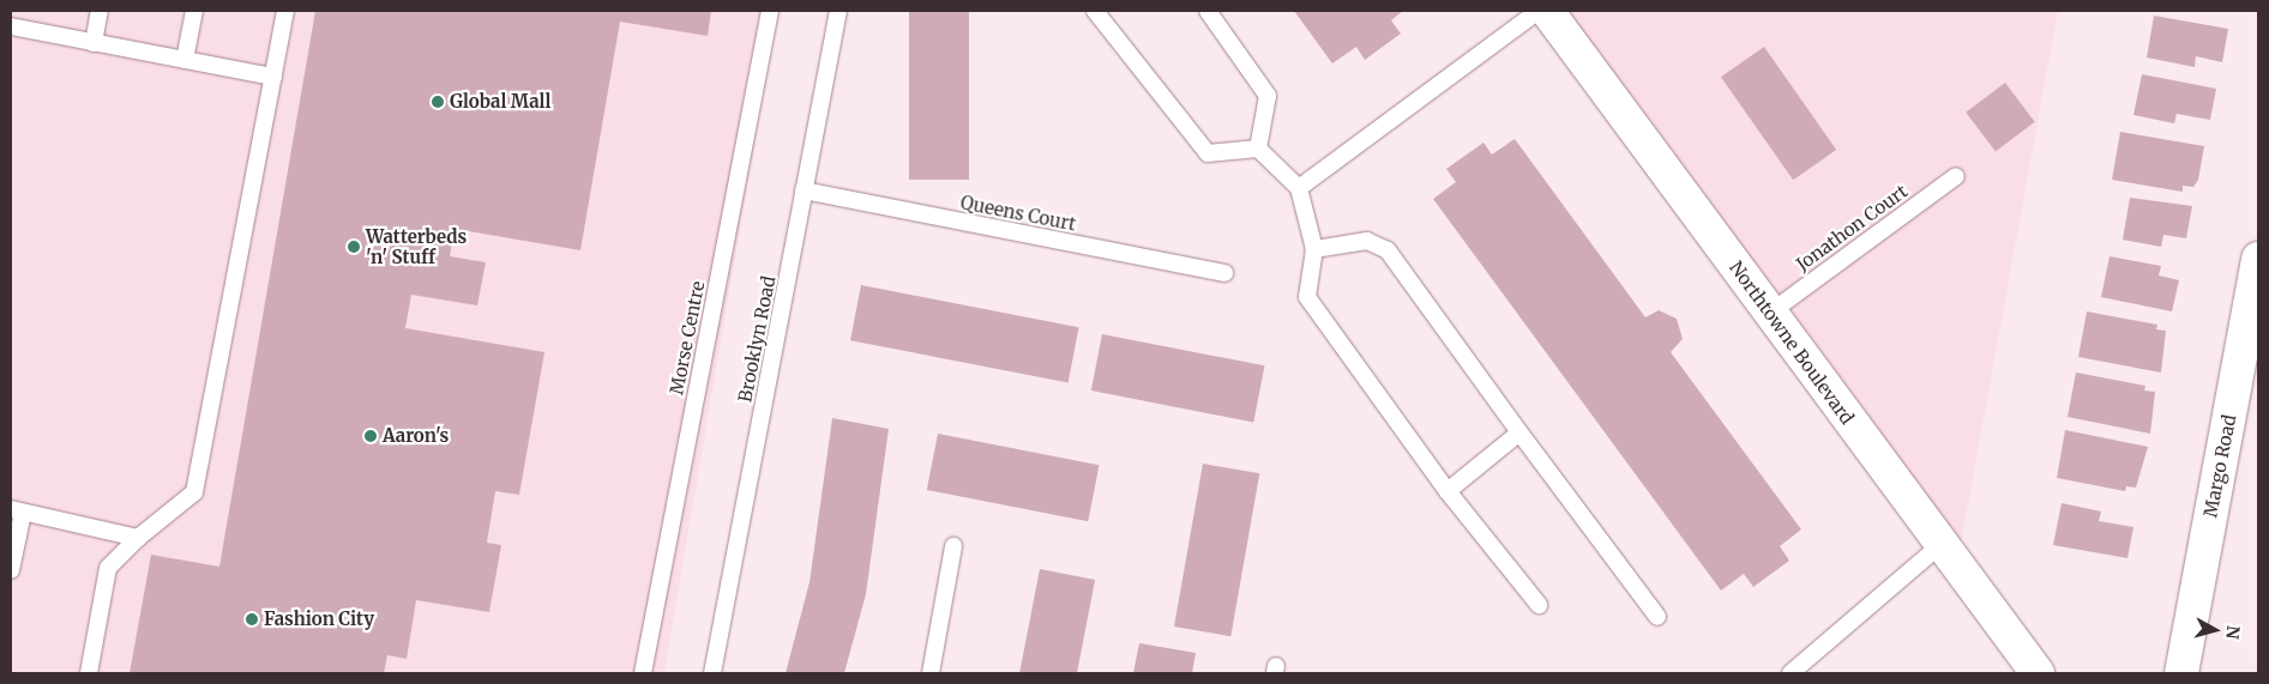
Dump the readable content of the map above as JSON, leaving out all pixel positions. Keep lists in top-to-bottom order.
{
  "streets": {
    "street": ["Northtowne Boulevard", "Margo Road"],
    "lane": [
      "Queens Court",
      "Jonathon Court",
      "Morse Centre",
      "Brooklyn Road"
    ]
  },
  "crossings": [
    ["Queens Court", "Brooklyn Road"],
    ["Jonathon Court", "Northtowne Boulevard"]
  ],
  "places": [
    "Global Mall",
    "Watterbeds 'n' Stuff",
    "Aaron's",
    "Fashion City"
  ],
  "north": "right"
}
